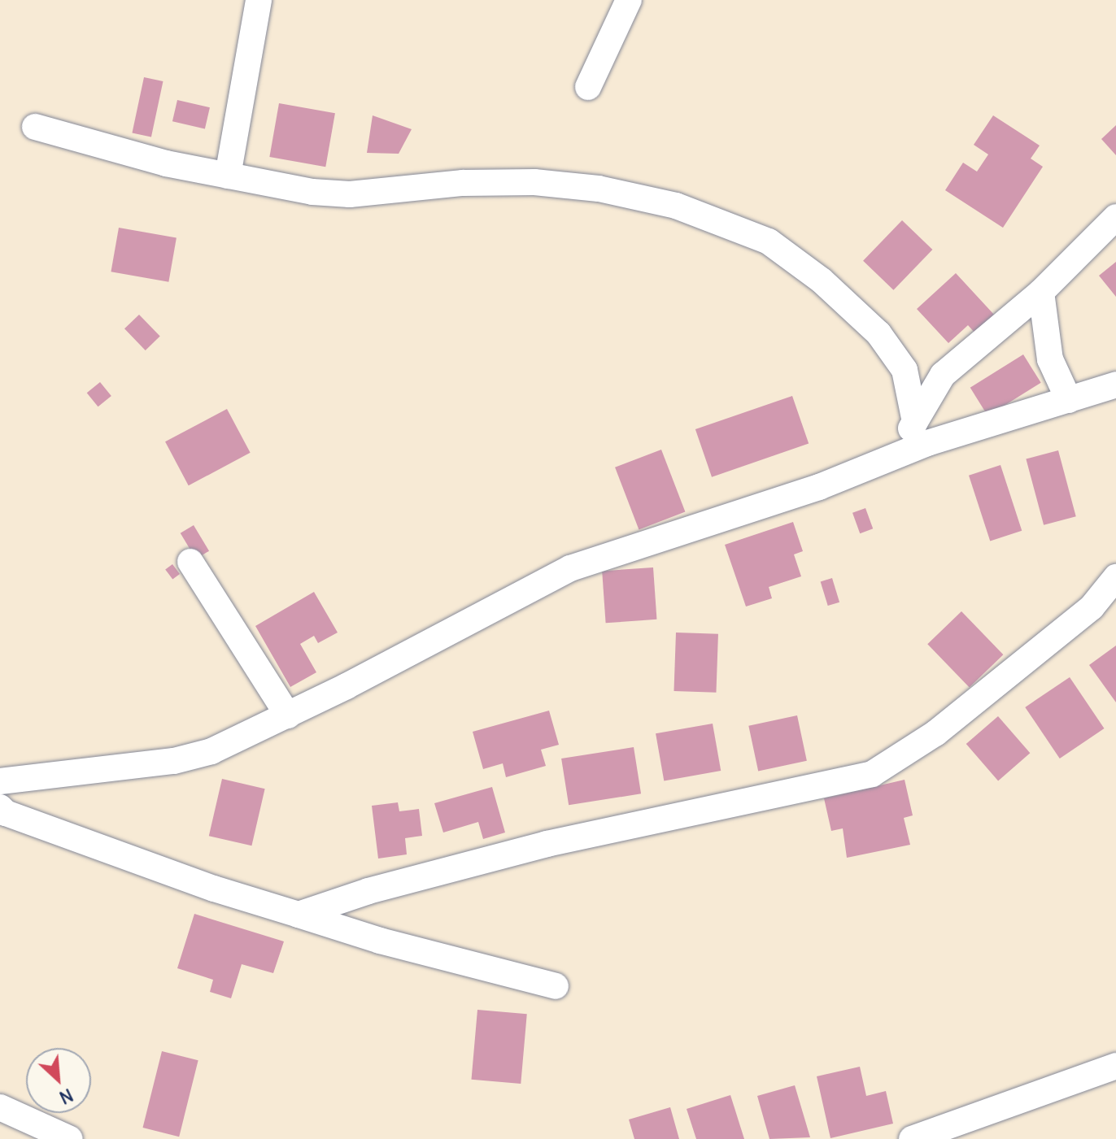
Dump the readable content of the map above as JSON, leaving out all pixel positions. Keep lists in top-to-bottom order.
{
  "north": "bottom right"
}
